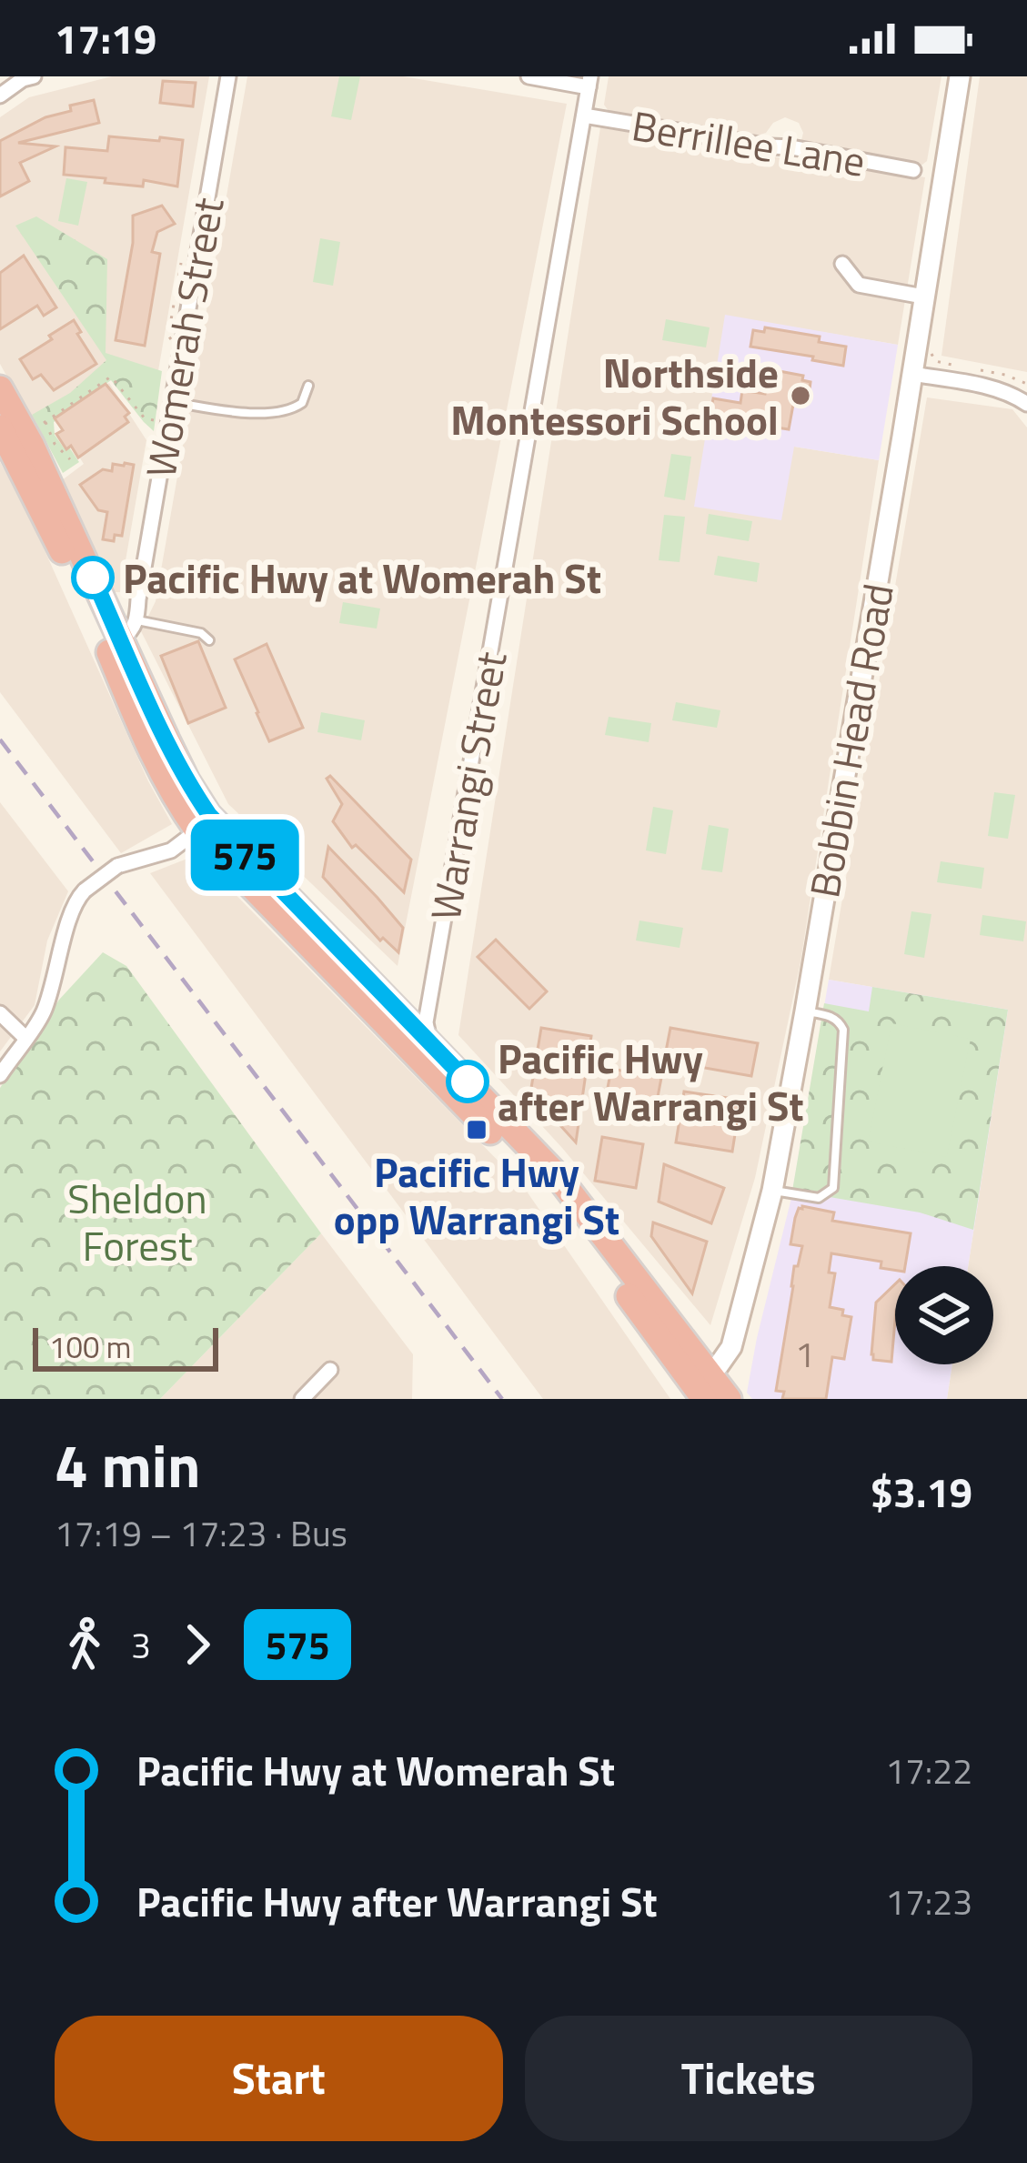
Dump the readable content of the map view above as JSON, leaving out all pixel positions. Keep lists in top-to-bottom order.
{
  "streets": {
    "main road": ["Bobbin Head Road"],
    "street": ["Berrillee Lane", "Womerah Street", "Warrangi Street"]
  },
  "crossings": [
    ["Berrillee Lane", "Warrangi Street"]
  ],
  "parks": ["Sheldon Forest"],
  "places": {
    "other": ["Northside Montessori School", "Pacific Hwy at Womerah St", "Pacific Hwy after Warrangi St"],
    "transit": ["Pacific Hwy opp Warrangi St"]
  },
  "lines": ["bus line 575"],
  "house_numbers": ["1"],
  "scale_bar": "100 m",
  "page": {
    "status": "17:19",
    "on_map": "575",
    "scale": "100 m",
    "heading": ["4 min", "17:19 – 17:23 · Bus", "$3.19"],
    "legs": ["3", "575"],
    "list": [
      {
        "name": "Pacific Hwy at Womerah St",
        "value": "17:22"
      },
      {
        "name": "Pacific Hwy after Warrangi St",
        "value": "17:23"
      }
    ],
    "buttons": ["Start", "Tickets"]
  }
}
